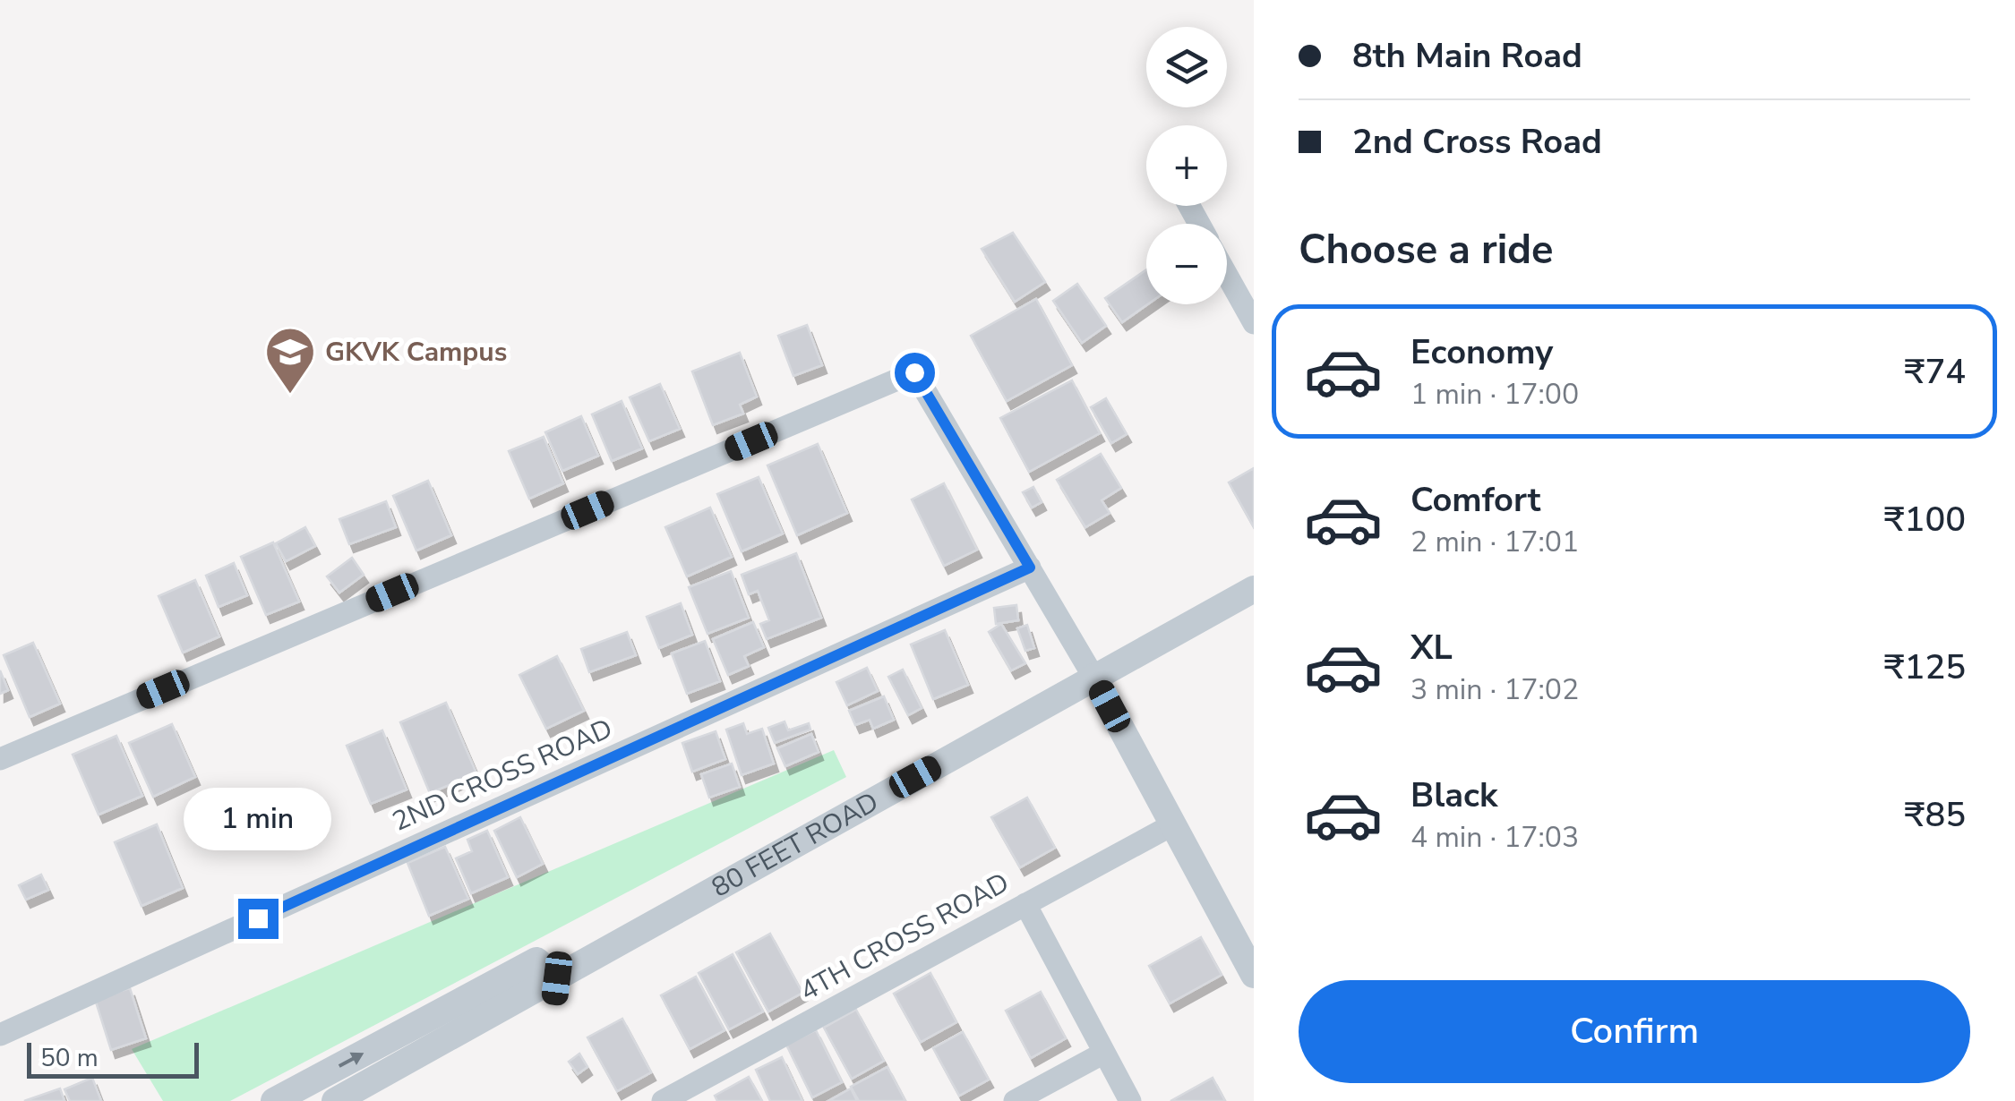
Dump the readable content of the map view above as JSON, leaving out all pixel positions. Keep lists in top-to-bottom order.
{
  "streets": {
    "street": ["2ND CROSS ROAD", "80 FEET ROAD", "4TH CROSS ROAD"]
  },
  "places": {
    "school or university": ["GKVK Campus"]
  },
  "scale_bar": "50 m",
  "page": {
    "banner": ["8th Main Road", "2nd Cross Road"],
    "map_buttons": ["+", "−"],
    "heading": "Choose a ride",
    "list": [
      {
        "name": "Economy",
        "note": "1 min · 17:00",
        "value": "₹74"
      },
      {
        "name": "Comfort",
        "note": "2 min · 17:01",
        "value": "₹100"
      },
      {
        "name": "XL",
        "note": "3 min · 17:02",
        "value": "₹125"
      },
      {
        "name": "Black",
        "note": "4 min · 17:03",
        "value": "₹85"
      }
    ],
    "bubble": "1 min",
    "buttons": "Confirm",
    "scale": "50 m"
  }
}
